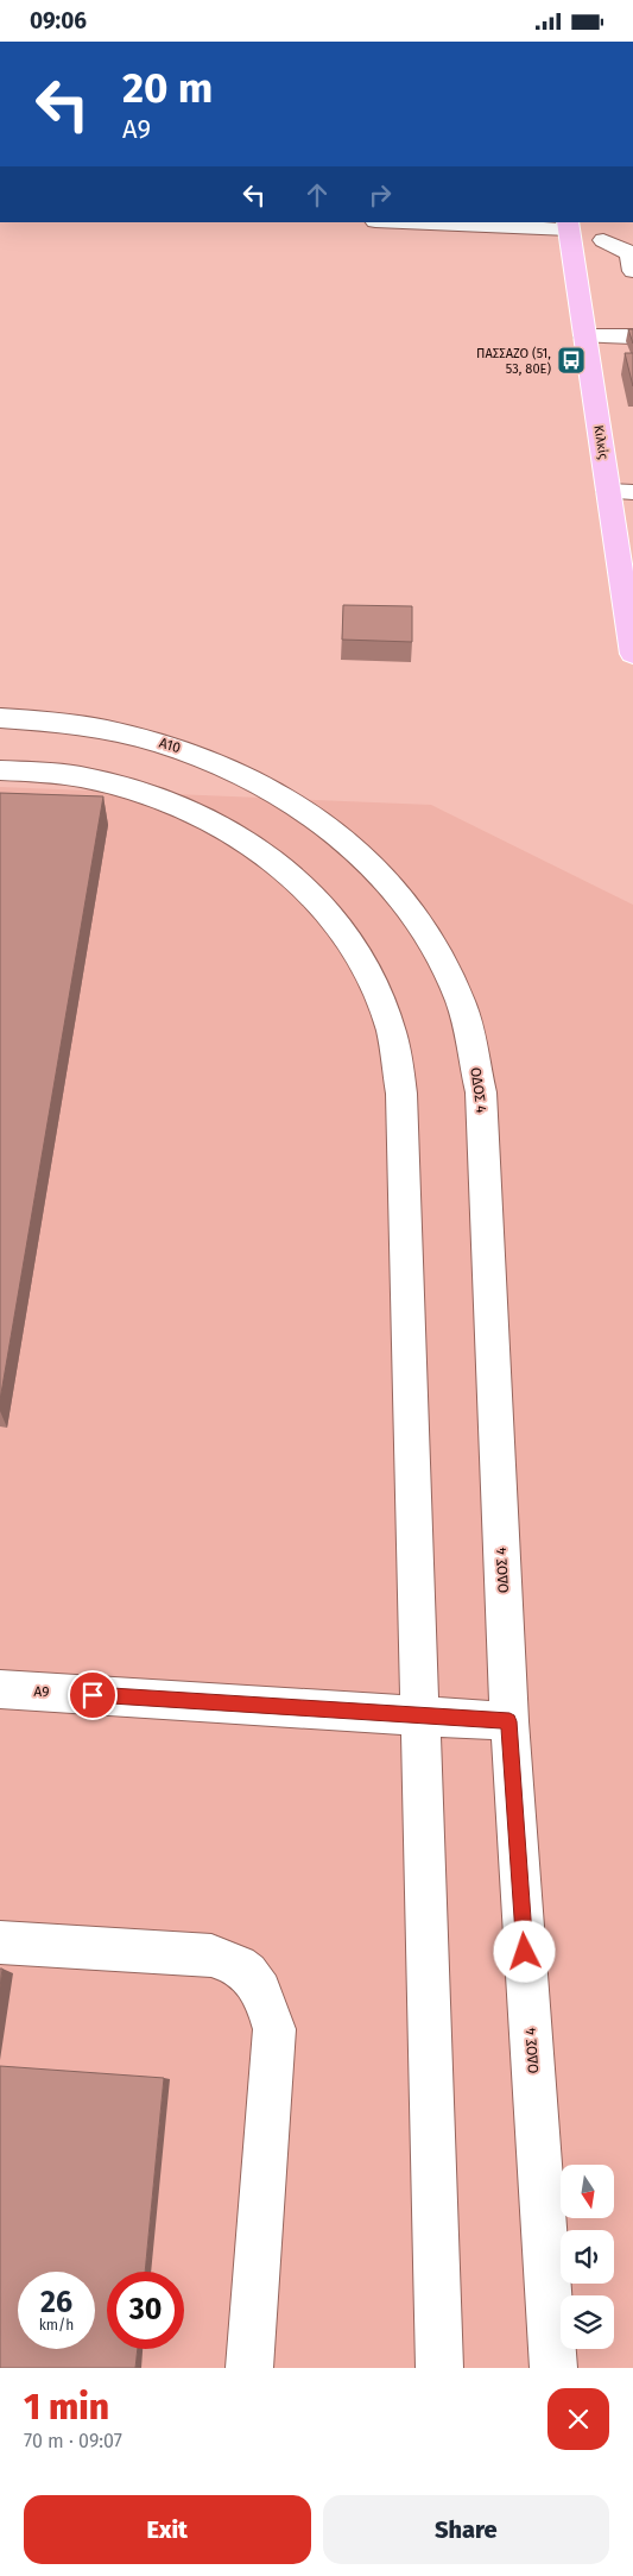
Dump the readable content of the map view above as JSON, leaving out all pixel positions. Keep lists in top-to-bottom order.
{
  "streets": {
    "main road": ["Κιλκίς"],
    "street": ["Α10", "ΟΔΟΣ 4", "Α9"]
  },
  "crossings": [
    ["Α10", "ΟΔΟΣ 4"],
    ["ΟΔΟΣ 4", "Α9"]
  ],
  "places": {
    "bus stop": ["ΠΑΣΣΑΖΟ (51, 53, 80Ε)"]
  },
  "north": "bottom",
  "page": {
    "status": "09:06",
    "turn": ["20 m", "Α9"],
    "speed": "26 km/h",
    "limit": "30",
    "heading": ["1 min", "70 m · 09:07"],
    "buttons": ["Exit", "Share"]
  }
}
